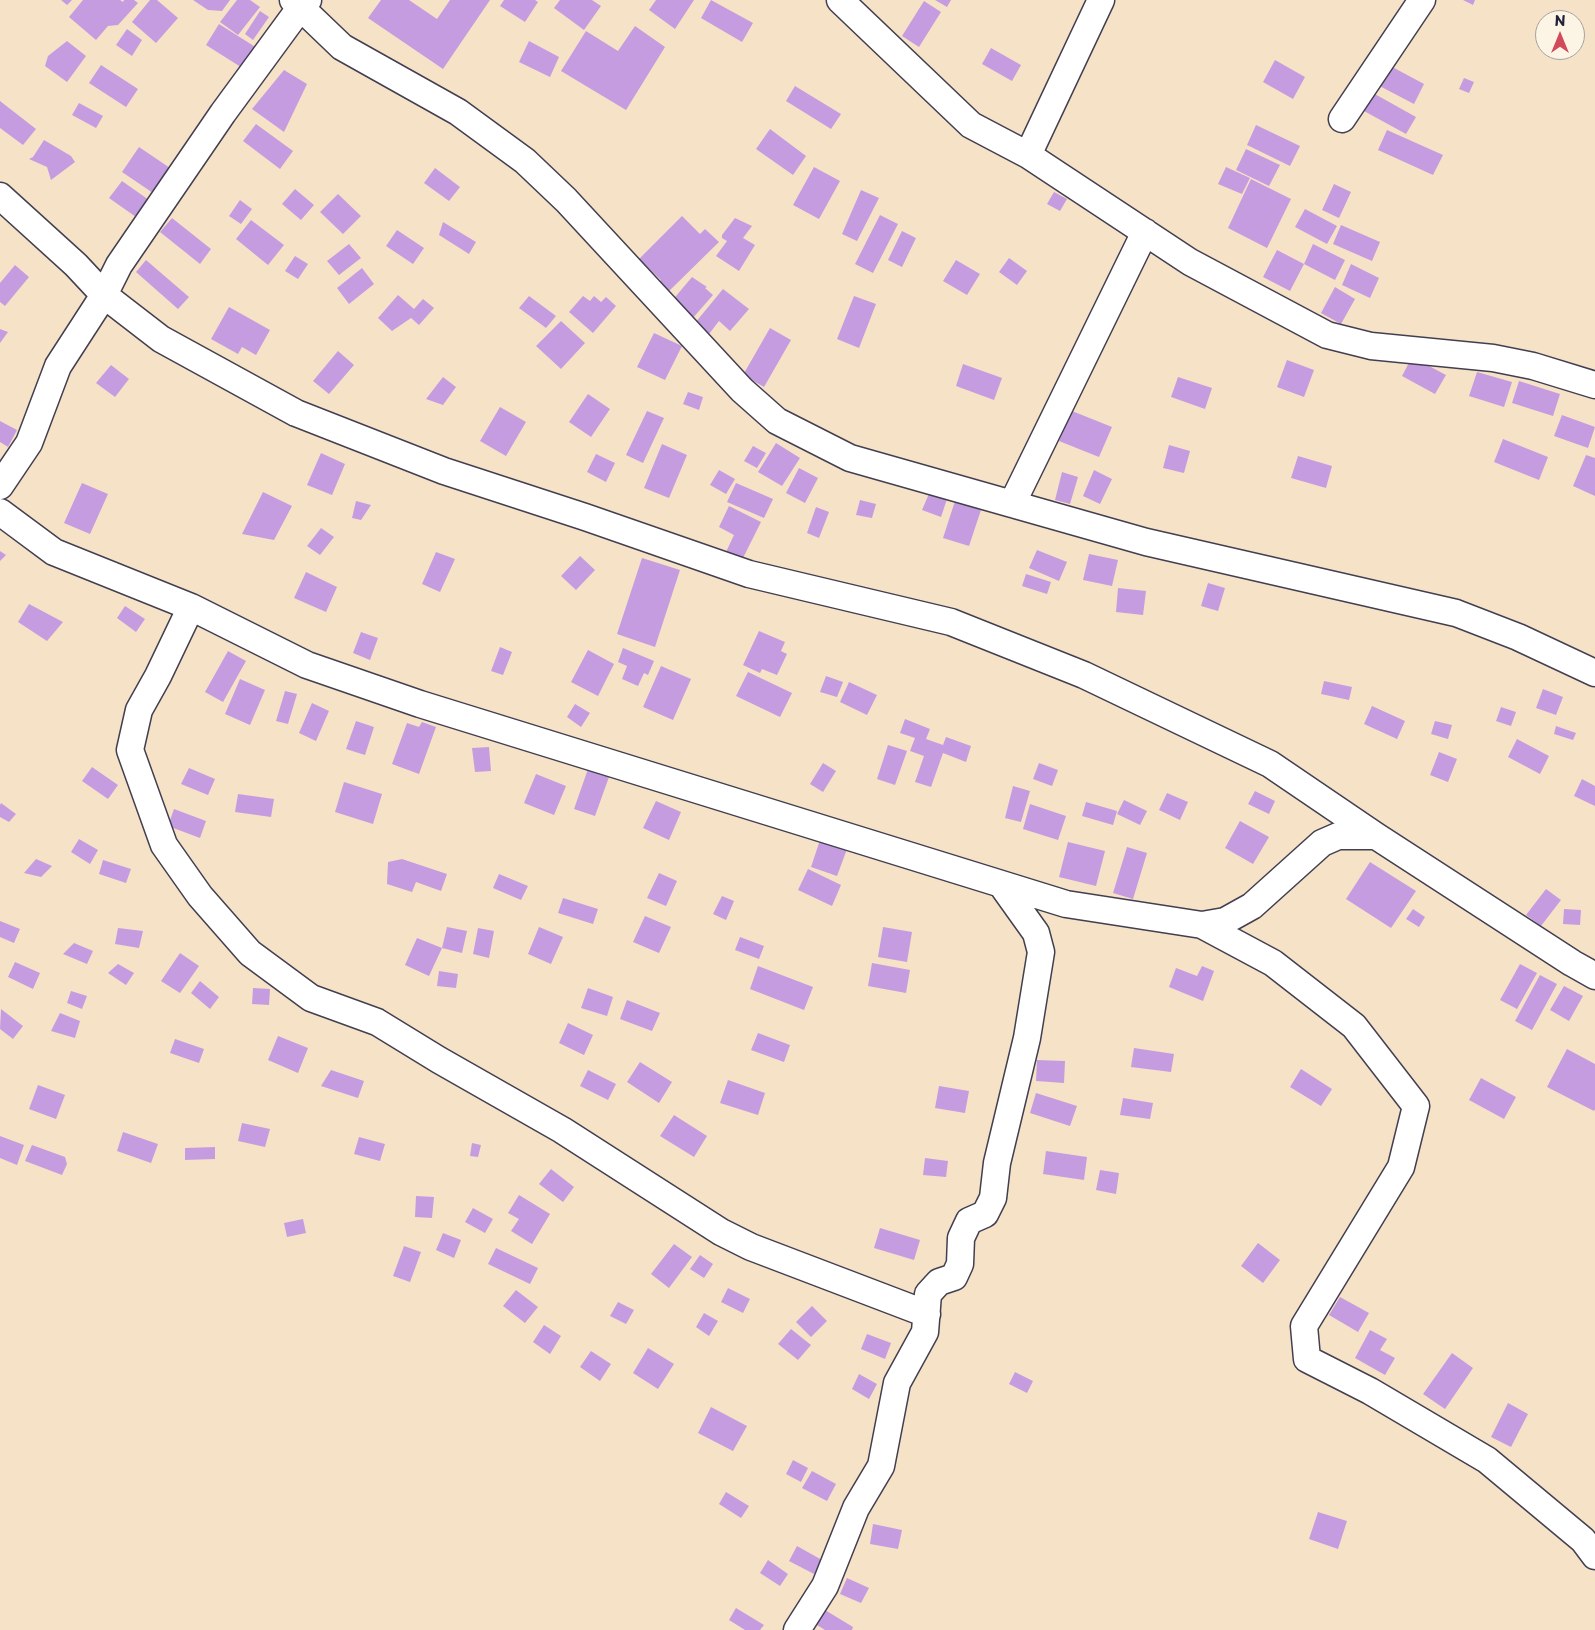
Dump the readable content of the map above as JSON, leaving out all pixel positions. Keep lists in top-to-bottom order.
{
  "north": "top"
}
